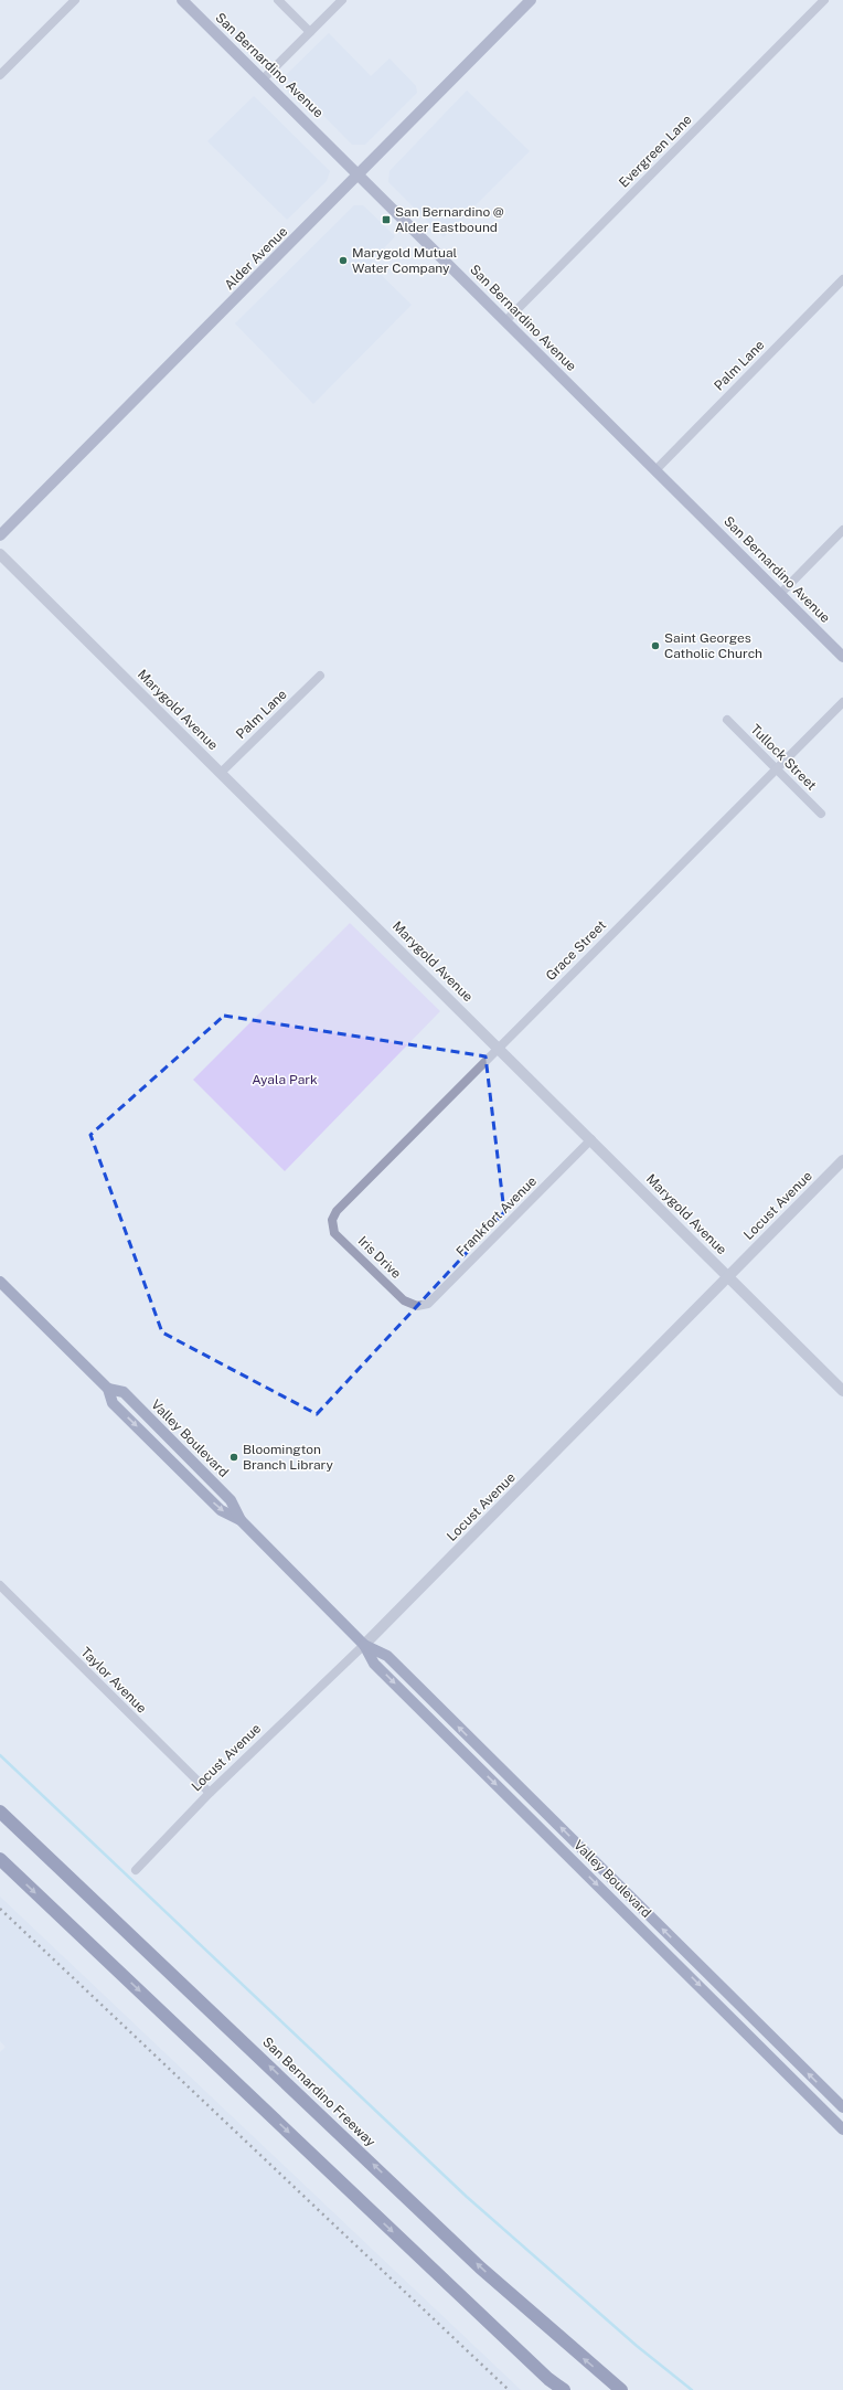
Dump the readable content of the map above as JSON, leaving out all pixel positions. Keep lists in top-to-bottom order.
{
  "streets": {
    "highway": ["San Bernardino Freeway"],
    "main road": ["San Bernardino Avenue", "Alder Avenue", "Valley Boulevard"],
    "street": [
      "Evergreen Lane",
      "Palm Lane",
      "Marygold Avenue",
      "Tullock Street",
      "Grace Street",
      "Locust Avenue",
      "Frankfort Avenue",
      "Iris Drive",
      "Taylor Avenue"
    ]
  },
  "crossings": [
    ["San Bernardino Avenue", "Evergreen Lane"],
    ["San Bernardino Avenue", "Alder Avenue"],
    ["San Bernardino Avenue", "Palm Lane"],
    ["Palm Lane", "Marygold Avenue"],
    ["Marygold Avenue", "Grace Street"],
    ["Marygold Avenue", "Locust Avenue"],
    ["Marygold Avenue", "Frankfort Avenue"],
    ["Tullock Street", "Grace Street"],
    ["Grace Street", "Iris Drive"],
    ["Locust Avenue", "Valley Boulevard"],
    ["Locust Avenue", "Taylor Avenue"],
    ["Frankfort Avenue", "Iris Drive"]
  ],
  "parks": ["Ayala Park"],
  "places": {
    "transit": ["San Bernardino @ Alder Eastbound"],
    "other": ["Marygold Mutual Water Company", "Saint Georges Catholic Church", "Bloomington Branch Library"]
  }
}
